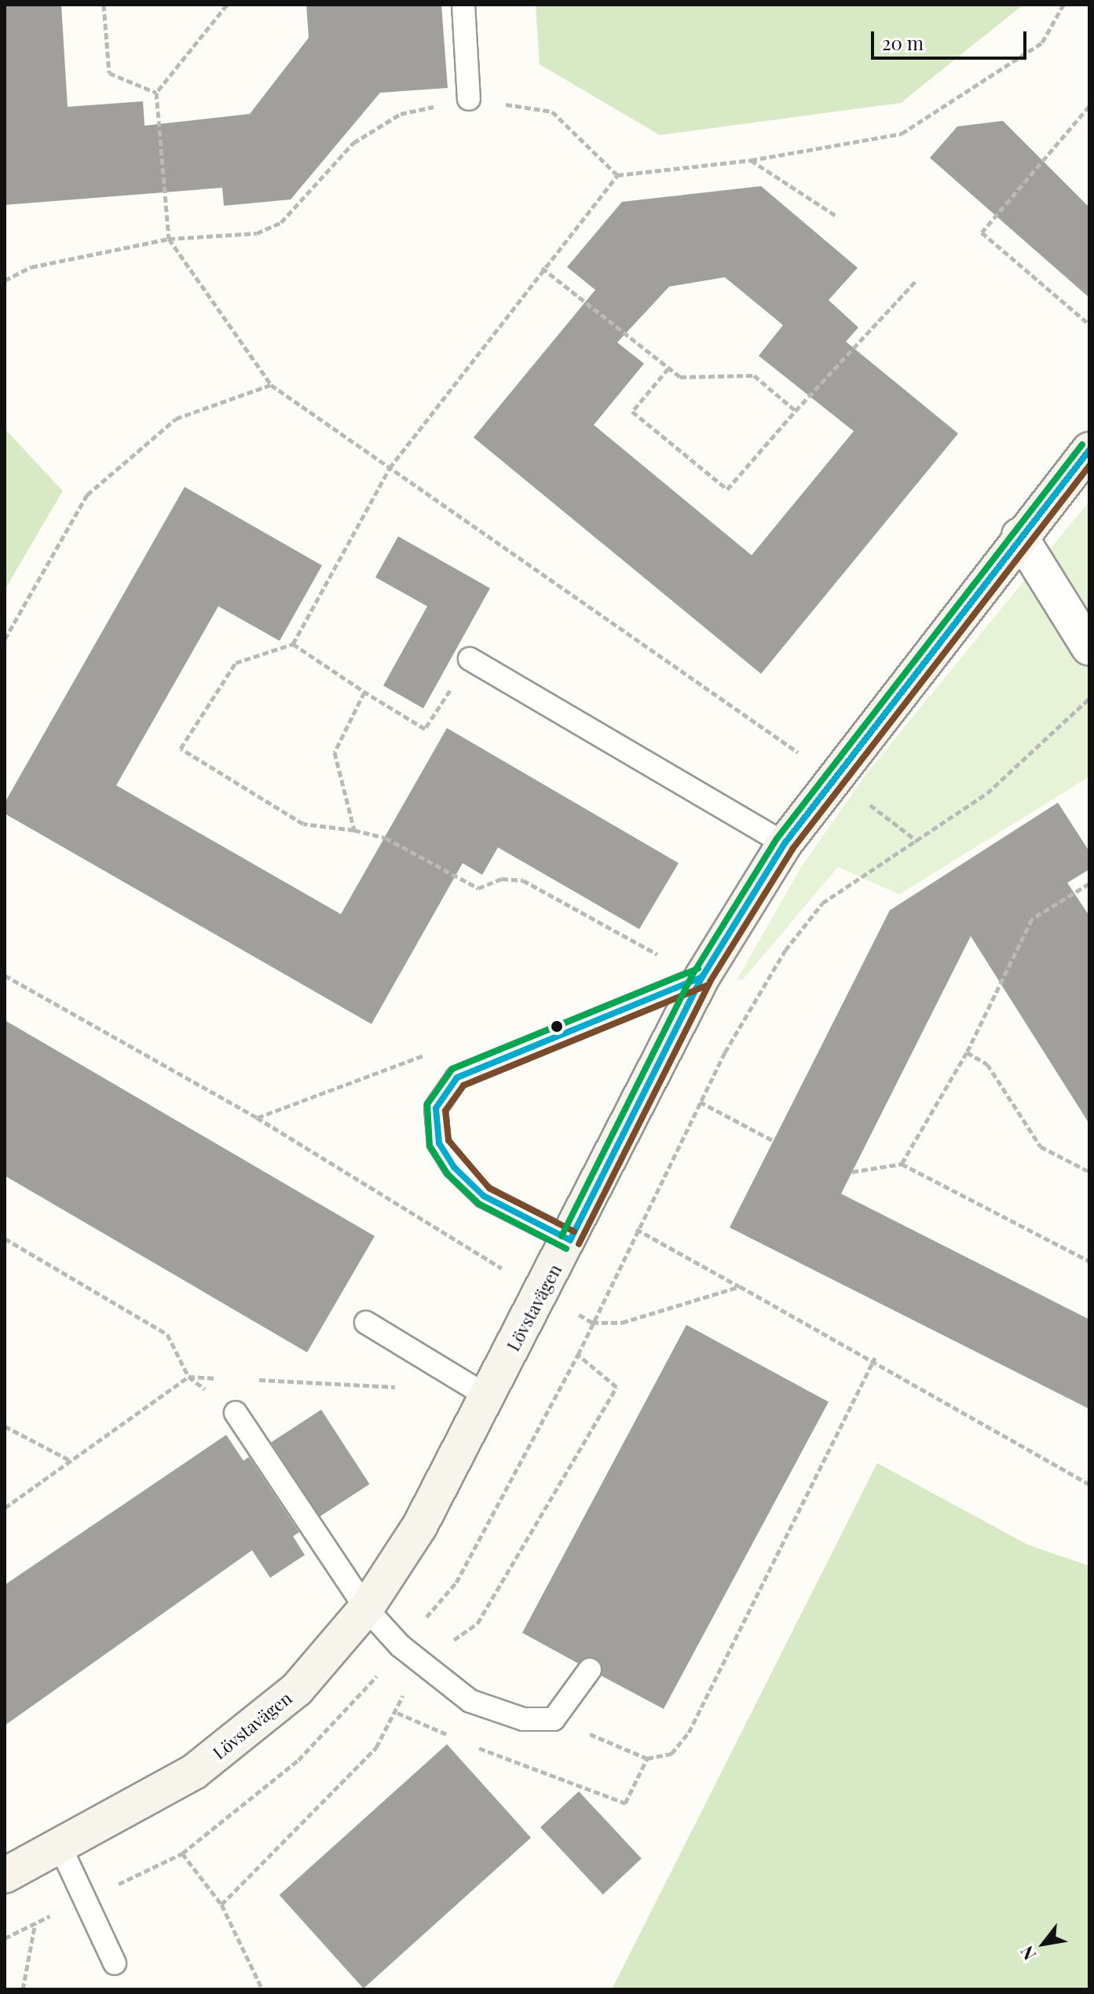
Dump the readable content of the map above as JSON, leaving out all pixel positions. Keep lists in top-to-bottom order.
{
  "streets": {
    "street": ["Lövstavägen"]
  },
  "scale_bar": "20 m",
  "north": "bottom left"
}
